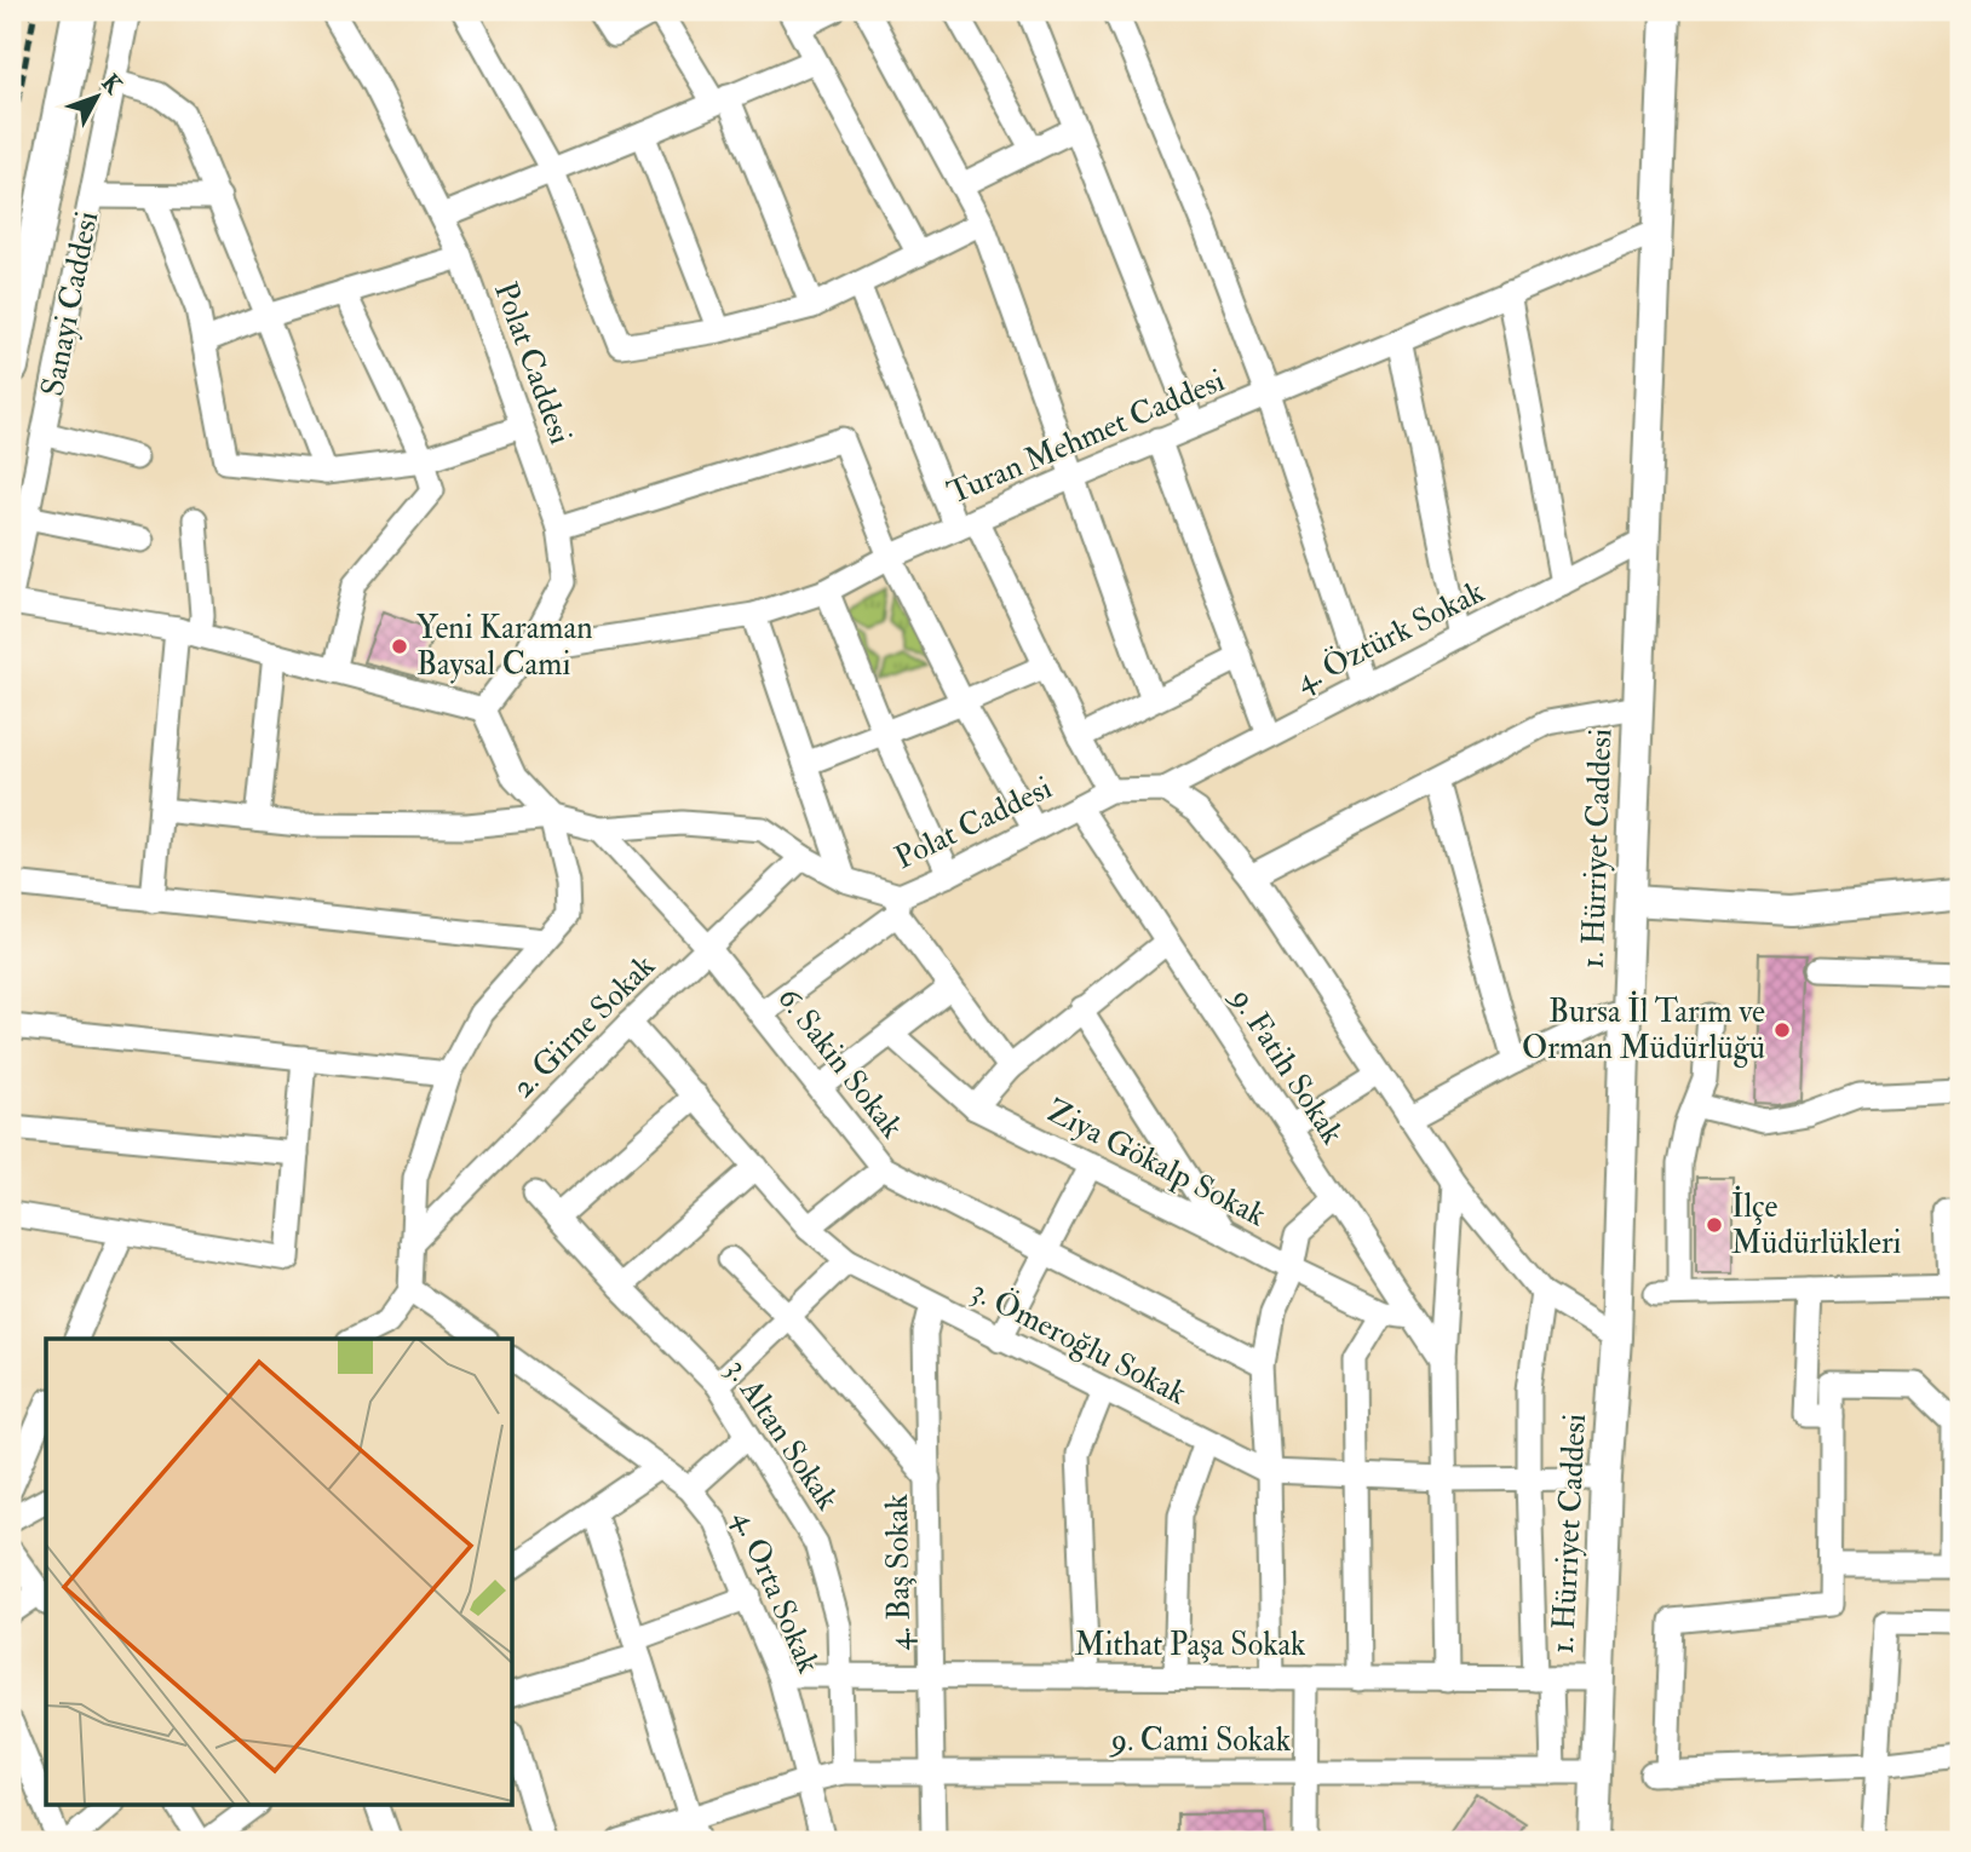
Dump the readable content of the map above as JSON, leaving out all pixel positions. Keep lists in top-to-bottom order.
{
  "streets": {
    "highway": ["Sanayi Caddesi"],
    "main road": ["1. Hürriyet Caddesi"],
    "street": [
      "Polat Caddesi",
      "Turan Mehmet Caddesi",
      "4. Öztürk Sokak",
      "2. Girne Sokak",
      "6. Sakin Sokak",
      "9. Fatih Sokak",
      "Ziya Gökalp Sokak",
      "3. Ömeroğlu Sokak",
      "3. Altan Sokak",
      "4. Baş Sokak",
      "4. Orta Sokak",
      "Mithat Paşa Sokak",
      "9. Cami Sokak"
    ]
  },
  "crossings": [
    ["Polat Caddesi", "Turan Mehmet Caddesi"],
    ["Polat Caddesi", "4. Öztürk Sokak"],
    ["Polat Caddesi", "2. Girne Sokak"],
    ["Polat Caddesi", "6. Sakin Sokak"],
    ["Polat Caddesi", "9. Fatih Sokak"],
    ["Turan Mehmet Caddesi", "1. Hürriyet Caddesi"],
    ["4. Öztürk Sokak", "1. Hürriyet Caddesi"],
    ["1. Hürriyet Caddesi", "3. Ömeroğlu Sokak"],
    ["1. Hürriyet Caddesi", "Mithat Paşa Sokak"],
    ["1. Hürriyet Caddesi", "9. Cami Sokak"],
    ["2. Girne Sokak", "6. Sakin Sokak"],
    ["2. Girne Sokak", "3. Ömeroğlu Sokak"],
    ["9. Fatih Sokak", "Ziya Gökalp Sokak"],
    ["3. Ömeroğlu Sokak", "4. Baş Sokak"],
    ["3. Altan Sokak", "Mithat Paşa Sokak"],
    ["3. Altan Sokak", "9. Cami Sokak"],
    ["4. Baş Sokak", "Mithat Paşa Sokak"],
    ["4. Baş Sokak", "9. Cami Sokak"],
    ["4. Orta Sokak", "Mithat Paşa Sokak"],
    ["4. Orta Sokak", "9. Cami Sokak"]
  ],
  "places": ["Yeni Karaman Baysal Cami", "Bursa İl Tarım ve Orman Müdürlüğü", "İlçe Müdürlükleri"],
  "north": "top right"
}
